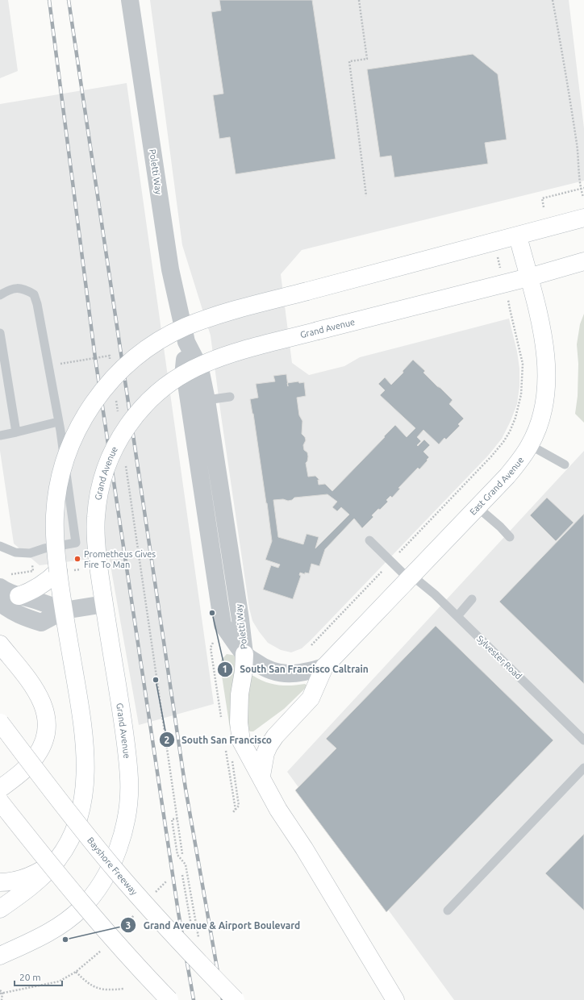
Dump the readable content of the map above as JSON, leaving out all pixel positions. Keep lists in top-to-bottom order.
{
  "streets": {
    "main road": ["Grand Avenue", "East Grand Avenue", "Bayshore Freeway"],
    "street": ["Poletti Way"],
    "lane": ["Sylvester Road"]
  },
  "crossings": [
    ["Poletti Way", "East Grand Avenue"],
    ["Grand Avenue", "East Grand Avenue"],
    ["East Grand Avenue", "Sylvester Road"]
  ],
  "places": [
    "Prometheus Gives Fire To Man",
    "South San Francisco Caltrain",
    "South San Francisco",
    "Grand Avenue & Airport Boulevard"
  ],
  "scale_bar": "20 m"
}
